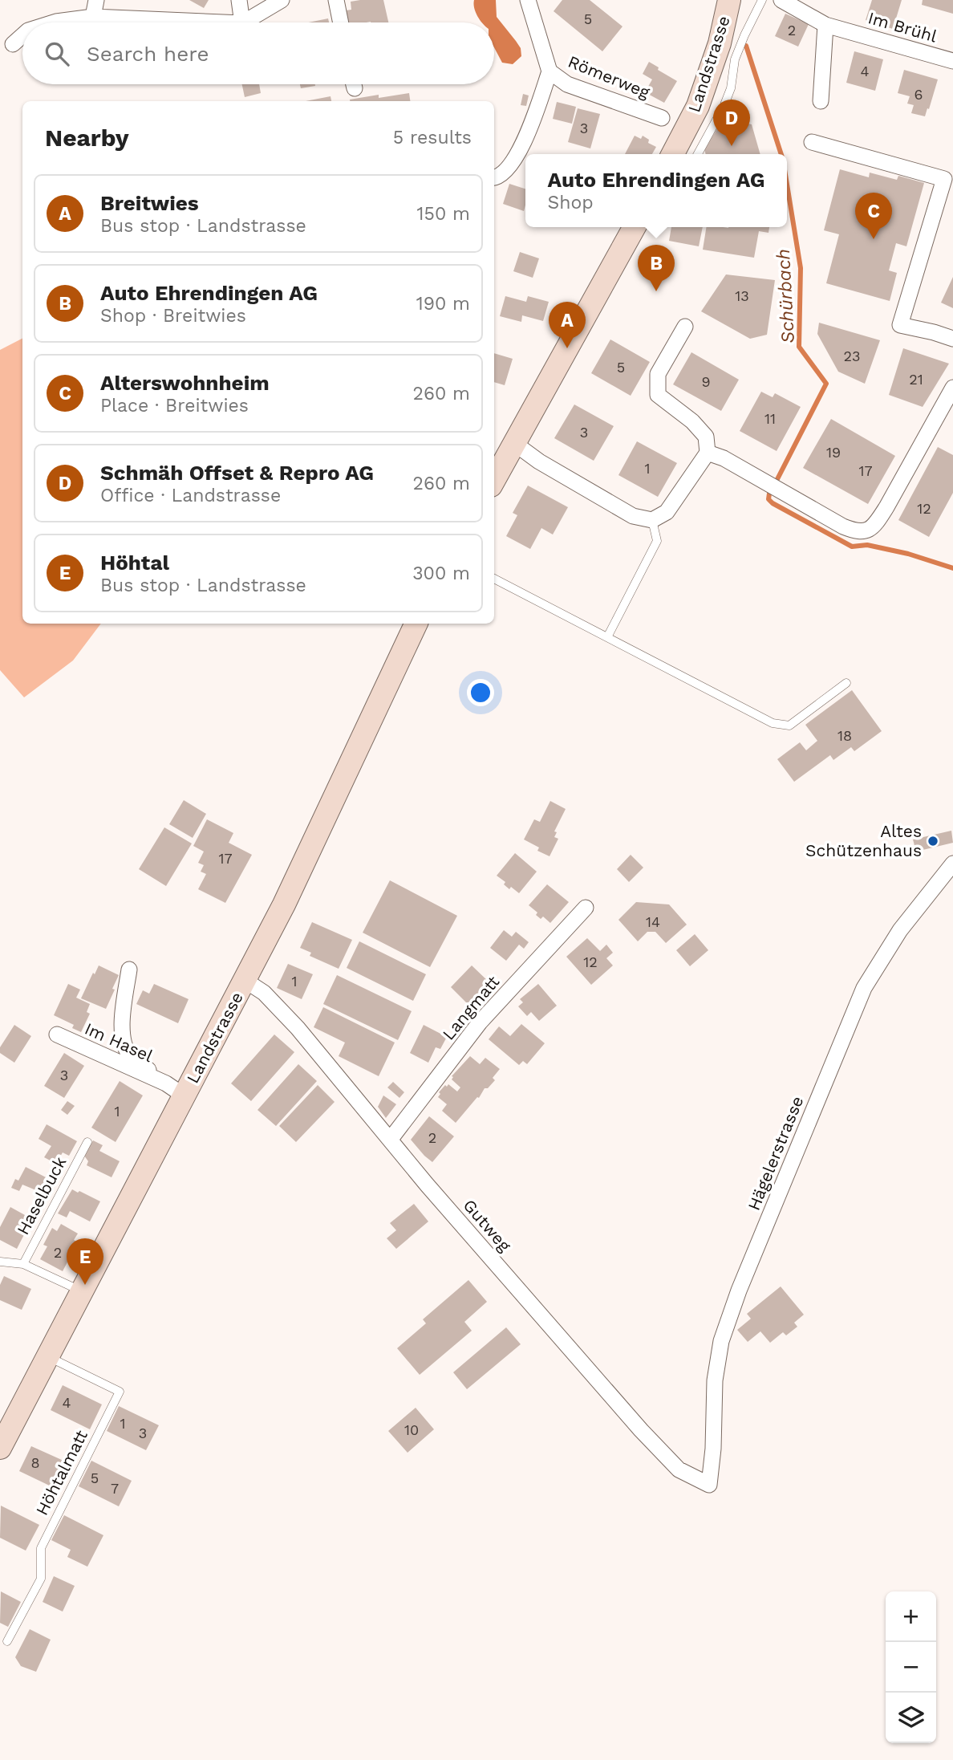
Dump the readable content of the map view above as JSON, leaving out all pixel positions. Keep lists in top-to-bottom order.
{
  "streets": {
    "main road": ["Landstrasse"],
    "street": [
      "Im Brühl",
      "Römerweg",
      "Langmatt",
      "Im Hasel",
      "Hägelerstrasse",
      "Gutweg"
    ],
    "lane": ["Haselbuck", "Höhtalmatt"]
  },
  "crossings": [
    ["Landstrasse", "Im Hasel"],
    ["Landstrasse", "Gutweg"],
    ["Landstrasse", "Höhtalmatt"],
    ["Langmatt", "Gutweg"],
    ["Hägelerstrasse", "Gutweg"]
  ],
  "water": ["Schürbach"],
  "places": ["Altes Schützenhaus"],
  "house_numbers": [
    "5",
    "2",
    "4",
    "6",
    "3",
    "13",
    "23",
    "5",
    "21",
    "9",
    "11",
    "3",
    "19",
    "1",
    "17",
    "12",
    "18",
    "17",
    "14",
    "12",
    "1",
    "3",
    "1",
    "2",
    "2",
    "4",
    "1",
    "10",
    "3",
    "8",
    "5",
    "7"
  ],
  "page": {
    "search": "Search here",
    "pins": [
      "D",
      "C",
      "B",
      "A",
      "E"
    ],
    "heading": ["Nearby", "5 results"],
    "popup": ["Auto Ehrendingen AG", "Shop"],
    "list": [
      {
        "mark": "A",
        "name": "Breitwies",
        "note": "Bus stop · Landstrasse",
        "value": "150 m"
      },
      {
        "mark": "B",
        "name": "Auto Ehrendingen AG",
        "note": "Shop · Breitwies",
        "value": "190 m"
      },
      {
        "mark": "C",
        "name": "Alterswohnheim",
        "note": "Place · Breitwies",
        "value": "260 m"
      },
      {
        "mark": "D",
        "name": "Schmäh Offset & Repro AG",
        "note": "Office · Landstrasse",
        "value": "260 m"
      },
      {
        "mark": "E",
        "name": "Höhtal",
        "note": "Bus stop · Landstrasse",
        "value": "300 m"
      }
    ],
    "map_buttons": ["+", "−"]
  }
}
